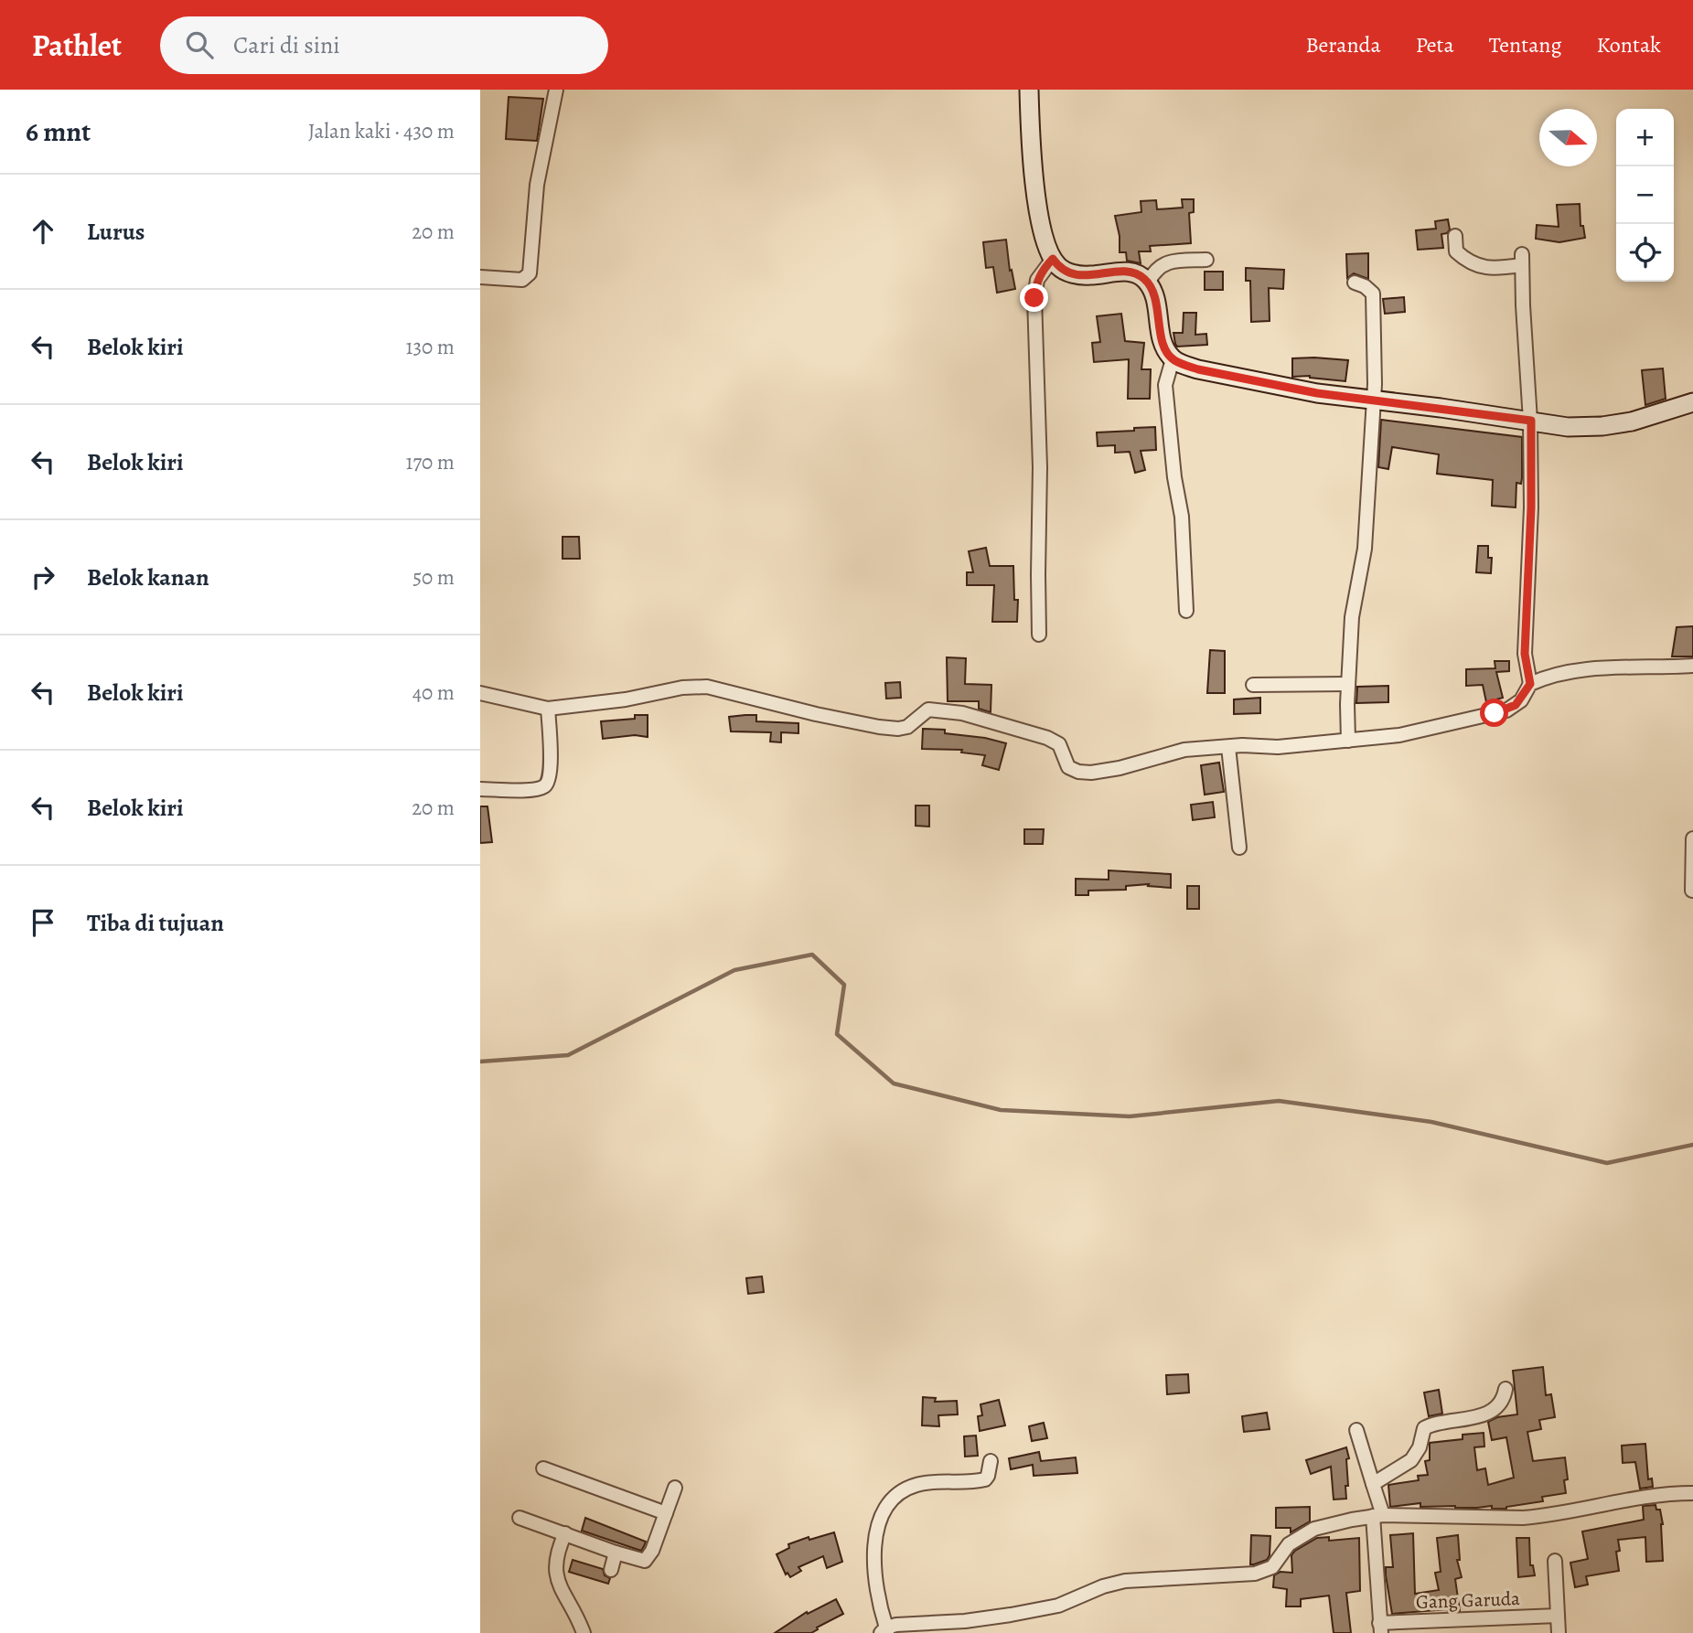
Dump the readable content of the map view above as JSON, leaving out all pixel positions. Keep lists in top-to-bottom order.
{
  "streets": {
    "street": ["Gang Garuda"]
  },
  "north": "right",
  "page": {
    "header": "Pathlet",
    "search": "Cari di sini",
    "nav": [
      "Beranda",
      "Peta",
      "Tentang",
      "Kontak"
    ],
    "heading": ["6 mnt", "Jalan kaki · 430 m"],
    "map_buttons": ["+", "−"],
    "list": [
      ["Lurus", "20 m"],
      ["Belok kiri", "130 m"],
      ["Belok kiri", "170 m"],
      ["Belok kanan", "50 m"],
      ["Belok kiri", "40 m"],
      ["Belok kiri", "20 m"],
      "Tiba di tujuan"
    ]
  }
}
